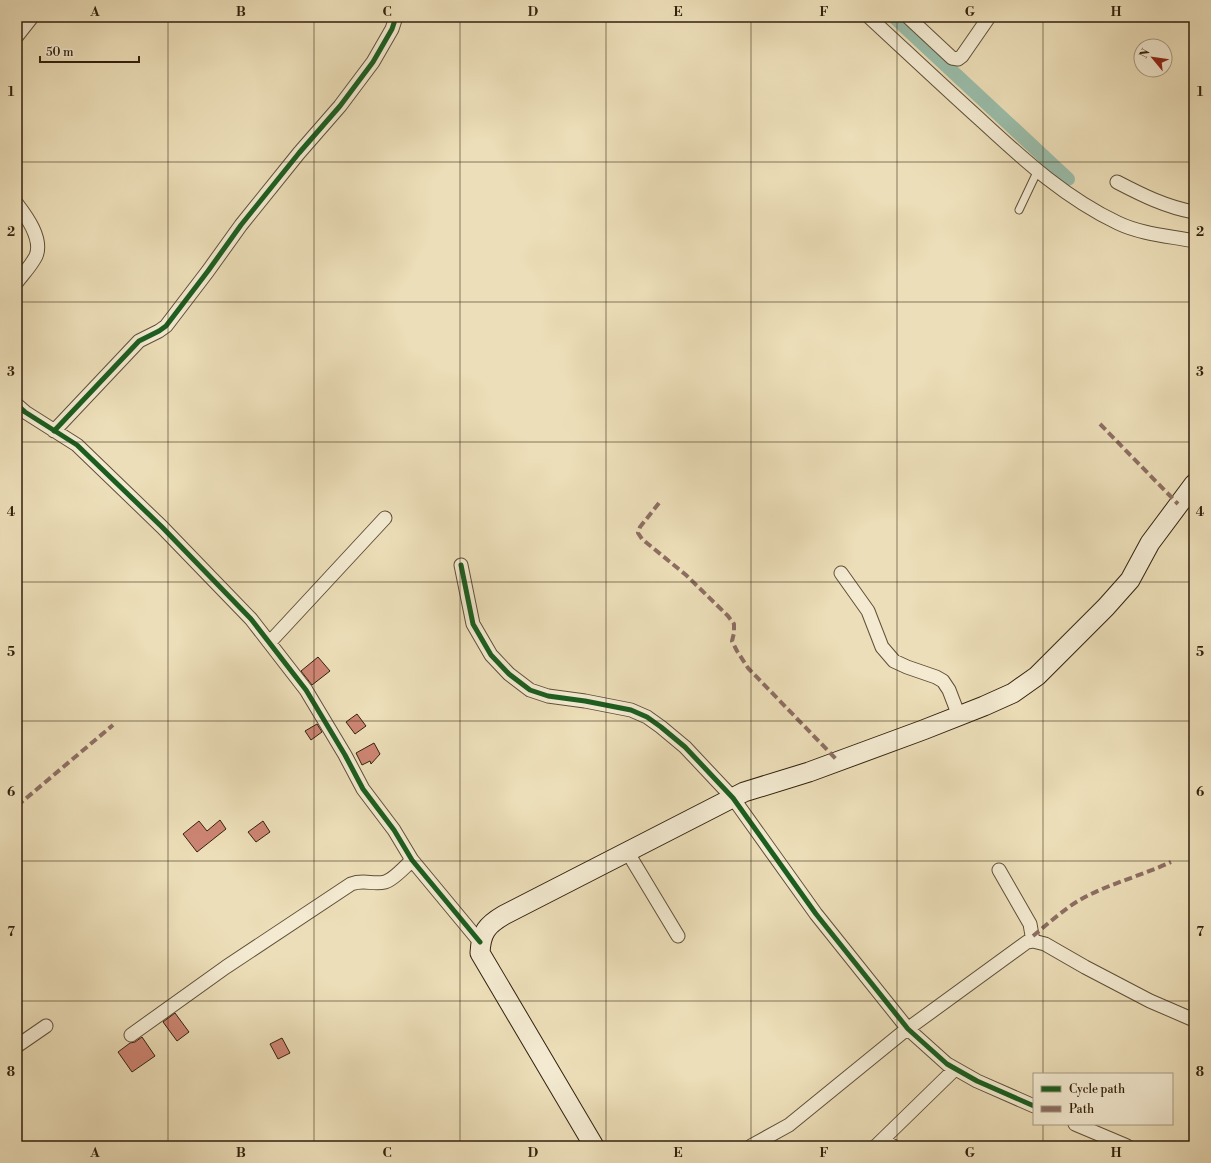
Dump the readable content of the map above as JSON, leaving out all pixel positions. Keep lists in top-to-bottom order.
{
  "legend": ["Cycle path", "Path"],
  "scale_bar": "50 m",
  "north": "top left",
  "grid": {
    "columns": [
      "A",
      "B",
      "C",
      "D",
      "E",
      "F",
      "G",
      "H"
    ],
    "rows": [
      "1",
      "2",
      "3",
      "4",
      "5",
      "6",
      "7",
      "8"
    ]
  }
}
